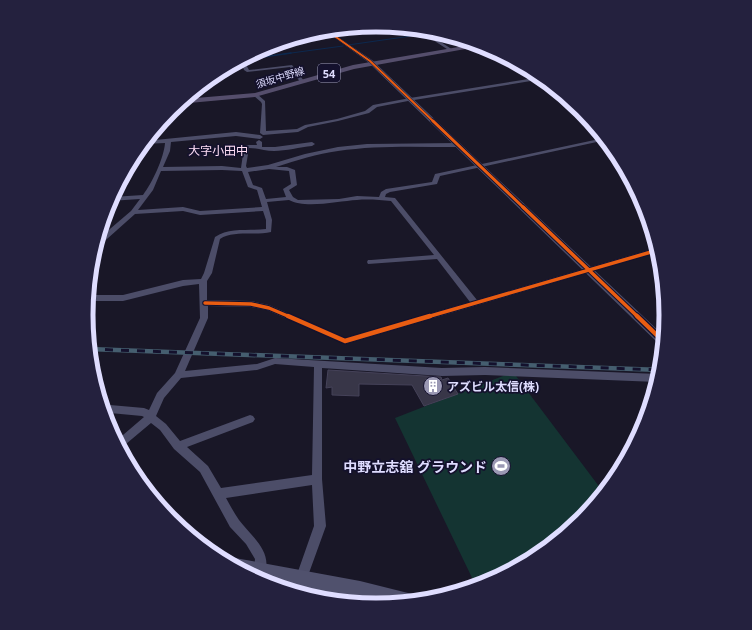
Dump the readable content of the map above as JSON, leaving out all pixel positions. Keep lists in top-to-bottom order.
{
  "streets": {
    "main road": ["54", "須坂中野線"]
  },
  "districts": ["大字小田中"],
  "places": {
    "building": ["アズビル太信(株)"],
    "sports": ["中野立志舘 グラウンド"]
  }
}
